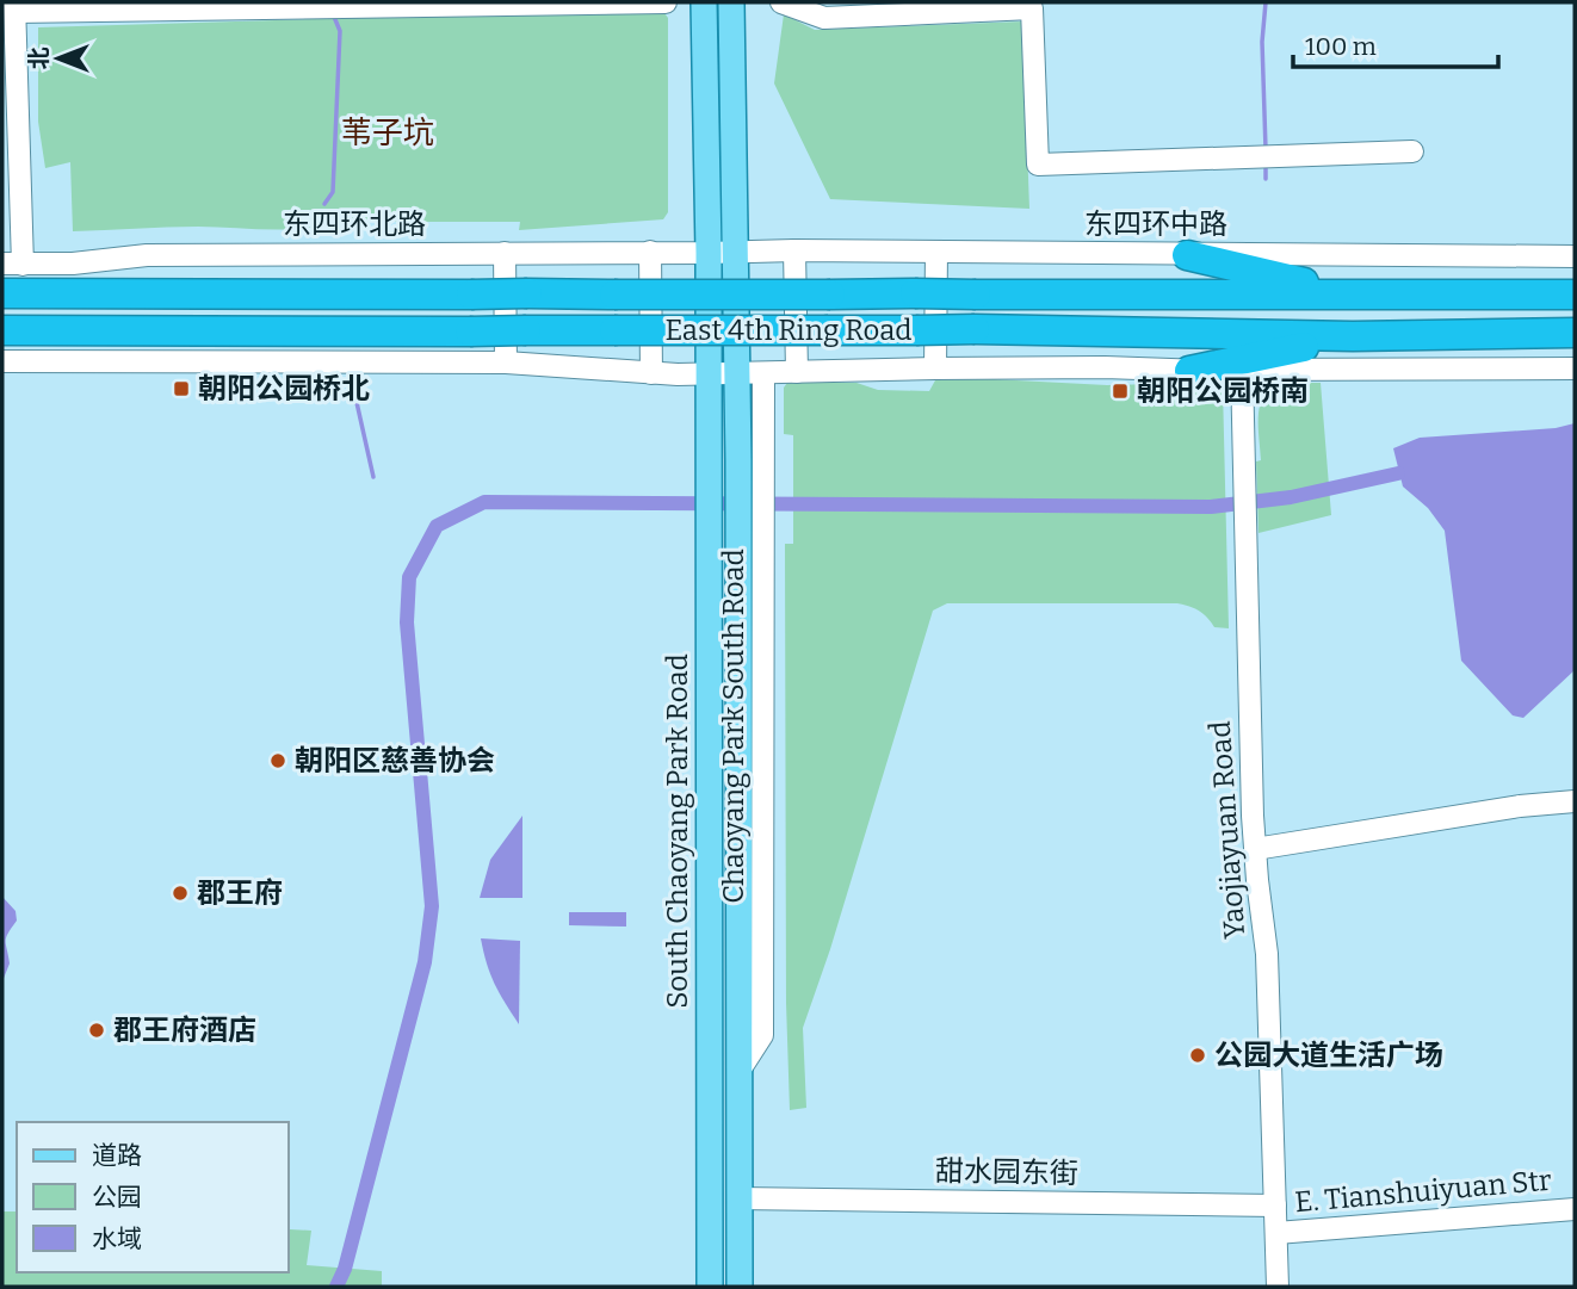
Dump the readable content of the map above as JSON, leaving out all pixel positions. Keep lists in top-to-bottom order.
{
  "streets": {
    "highway": ["East 4th Ring Road"],
    "main road": ["South Chaoyang Park Road"],
    "street": [
      "东四环北路",
      "东四环中路",
      "Chaoyang Park South Road",
      "Yaojiayuan Road",
      "甜水园东街",
      "E. Tianshuiyuan Str"
    ]
  },
  "crossings": [
    ["东四环北路", "东四环中路"],
    ["东四环北路", "South Chaoyang Park Road"],
    ["东四环中路", "South Chaoyang Park Road"],
    ["Chaoyang Park South Road", "South Chaoyang Park Road"],
    ["Yaojiayuan Road", "甜水园东街"],
    ["Yaojiayuan Road", "E. Tianshuiyuan Str"],
    ["South Chaoyang Park Road", "甜水园东街"]
  ],
  "districts": ["苇子坑"],
  "places": {
    "transit": ["朝阳公园桥北", "朝阳公园桥南"],
    "other": [
      "朝阳区慈善协会",
      "郡王府",
      "郡王府酒店",
      "公园大道生活广场"
    ]
  },
  "legend": ["道路", "公园", "水域"],
  "scale_bar": "100 m",
  "north": "left"
}
